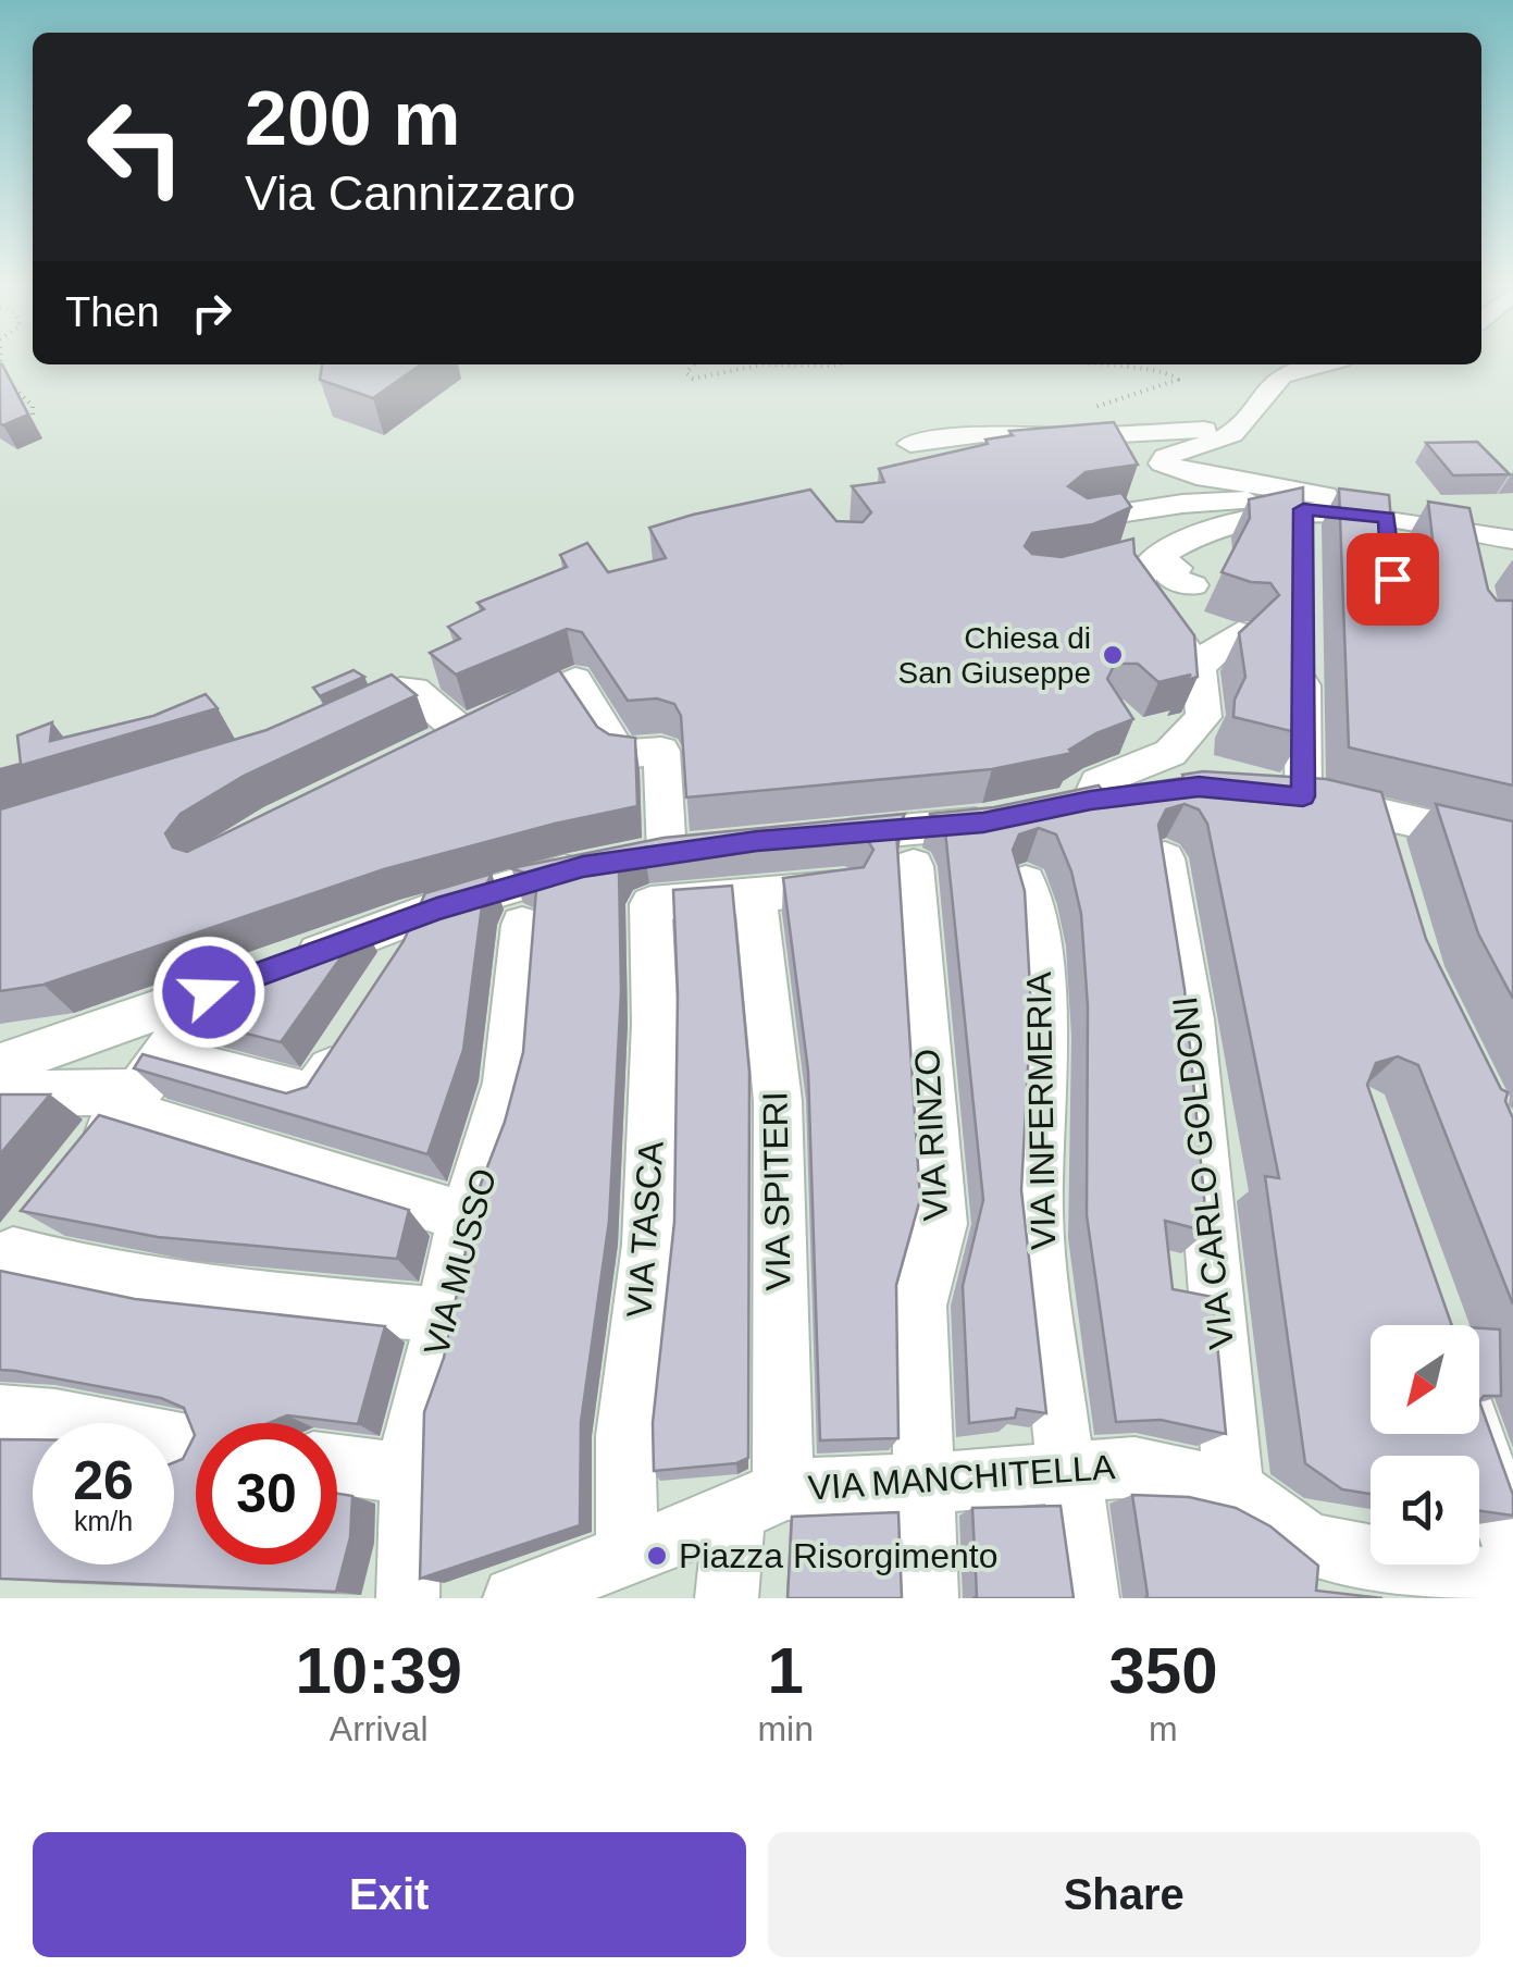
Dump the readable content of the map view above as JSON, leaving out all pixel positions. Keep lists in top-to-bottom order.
{
  "streets": {
    "street": [
      "VIA INFERMERIA",
      "VIA RINZO",
      "VIA CARLO GOLDONI",
      "VIA SPITERI",
      "VIA TASCA",
      "VIA MUSSO",
      "VIA MANCHITELLA"
    ]
  },
  "crossings": [
    ["VIA INFERMERIA", "VIA MANCHITELLA"],
    ["VIA RINZO", "VIA MANCHITELLA"],
    ["VIA CARLO GOLDONI", "VIA MANCHITELLA"],
    ["VIA SPITERI", "VIA TASCA"],
    ["VIA SPITERI", "VIA MANCHITELLA"],
    ["VIA TASCA", "VIA MANCHITELLA"]
  ],
  "places": ["Chiesa di San Giuseppe", "Piazza Risorgimento"],
  "north": "bottom left",
  "page": {
    "turn": ["200 m", "Via Cannizzaro"],
    "then": "Then",
    "speed": "26 km/h",
    "limit": "30",
    "eta": [
      "10:39",
      "Arrival",
      "1",
      "min",
      "350",
      "m"
    ],
    "buttons": ["Exit", "Share"]
  }
}
